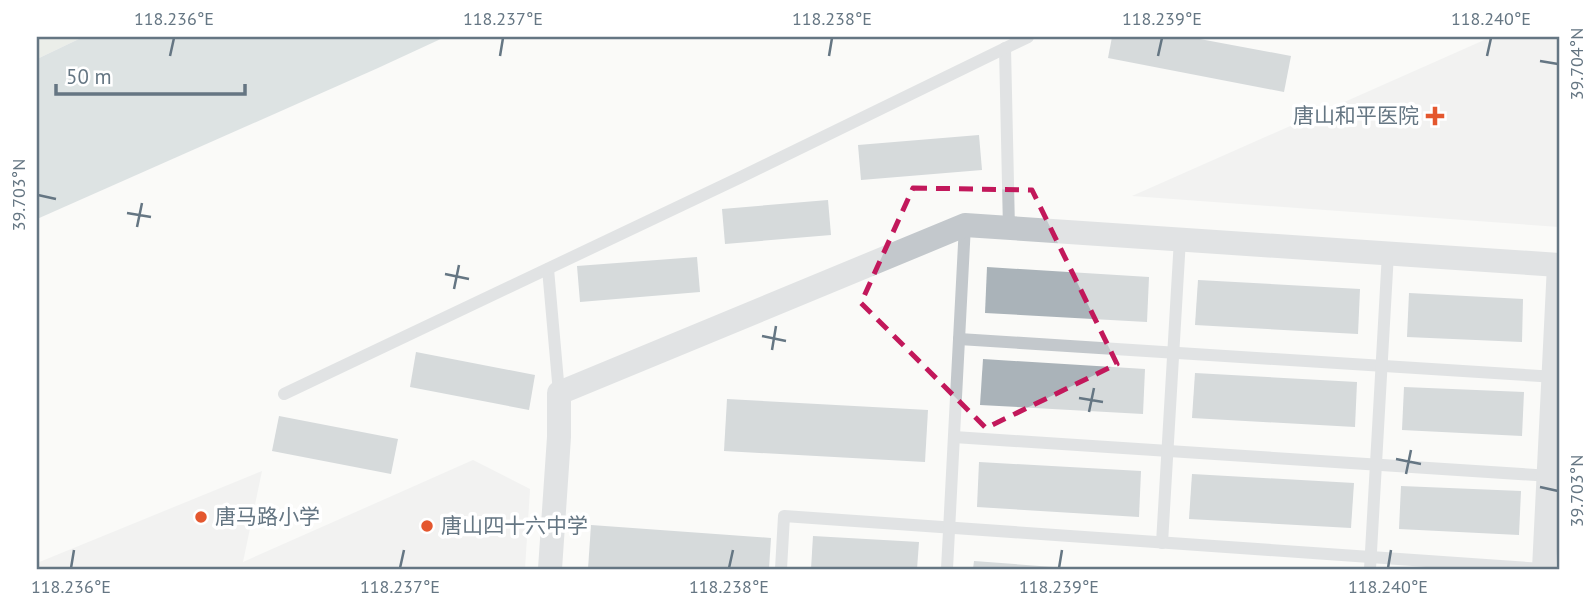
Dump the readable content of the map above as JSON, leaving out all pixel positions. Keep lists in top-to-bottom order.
{
  "places": {
    "health": ["唐山和平医院"],
    "other": ["唐马路小学", "唐山四十六中学"]
  },
  "scale_bar": "50 m",
  "coordinates": [
    "118.236°E",
    "118.237°E",
    "118.238°E",
    "118.239°E",
    "118.240°E",
    "39.704°N",
    "39.703°N"
  ]
}
